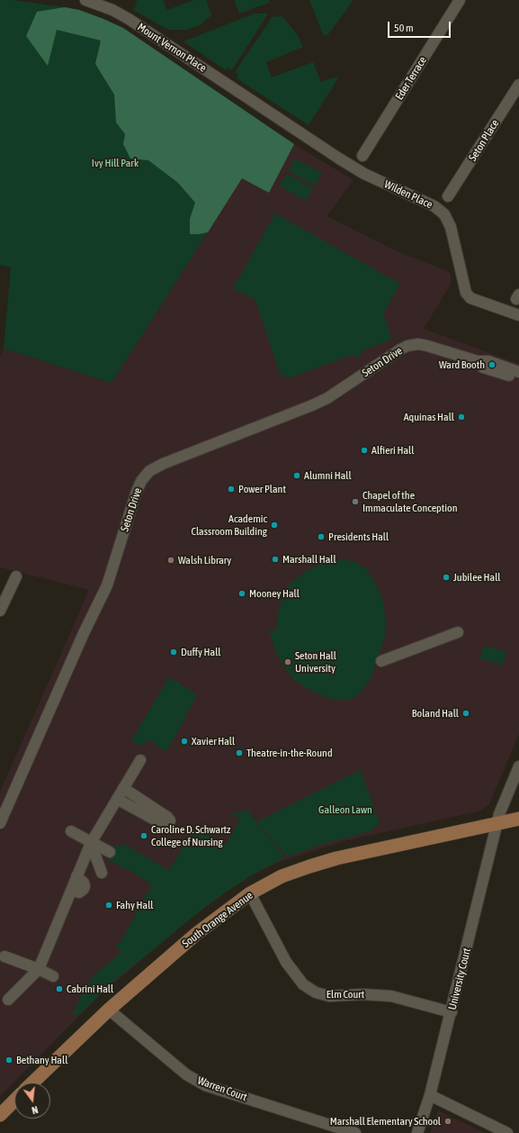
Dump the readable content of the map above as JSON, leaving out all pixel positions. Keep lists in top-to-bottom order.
{
  "streets": {
    "main road": ["South Orange Avenue"],
    "street": [
      "Mount Vernon Place",
      "Eder Terrace",
      "Seton Place",
      "Wilden Place",
      "Seton Drive",
      "University Court",
      "Elm Court",
      "Warren Court"
    ]
  },
  "crossings": [
    ["Mount Vernon Place", "Wilden Place"],
    ["South Orange Avenue", "University Court"],
    ["South Orange Avenue", "Elm Court"],
    ["South Orange Avenue", "Warren Court"],
    ["University Court", "Elm Court"]
  ],
  "parks": ["Ivy Hill Park", "Galleon Lawn"],
  "places": [
    "Ward Booth",
    "Aquinas Hall",
    "Alfieri Hall",
    "Alumni Hall",
    "Power Plant",
    "Chapel of the Immaculate Conception",
    "Academic Classroom Building",
    "Presidents Hall",
    "Marshall Hall",
    "Walsh Library",
    "Jubilee Hall",
    "Mooney Hall",
    "Duffy Hall",
    "Seton Hall University",
    "Boland Hall",
    "Xavier Hall",
    "Theatre-in-the-Round",
    "Caroline D. Schwartz College of Nursing",
    "Fahy Hall",
    "Cabrini Hall",
    "Bethany Hall",
    "Marshall Elementary School"
  ],
  "scale_bar": "50 m",
  "north": "bottom"
}
